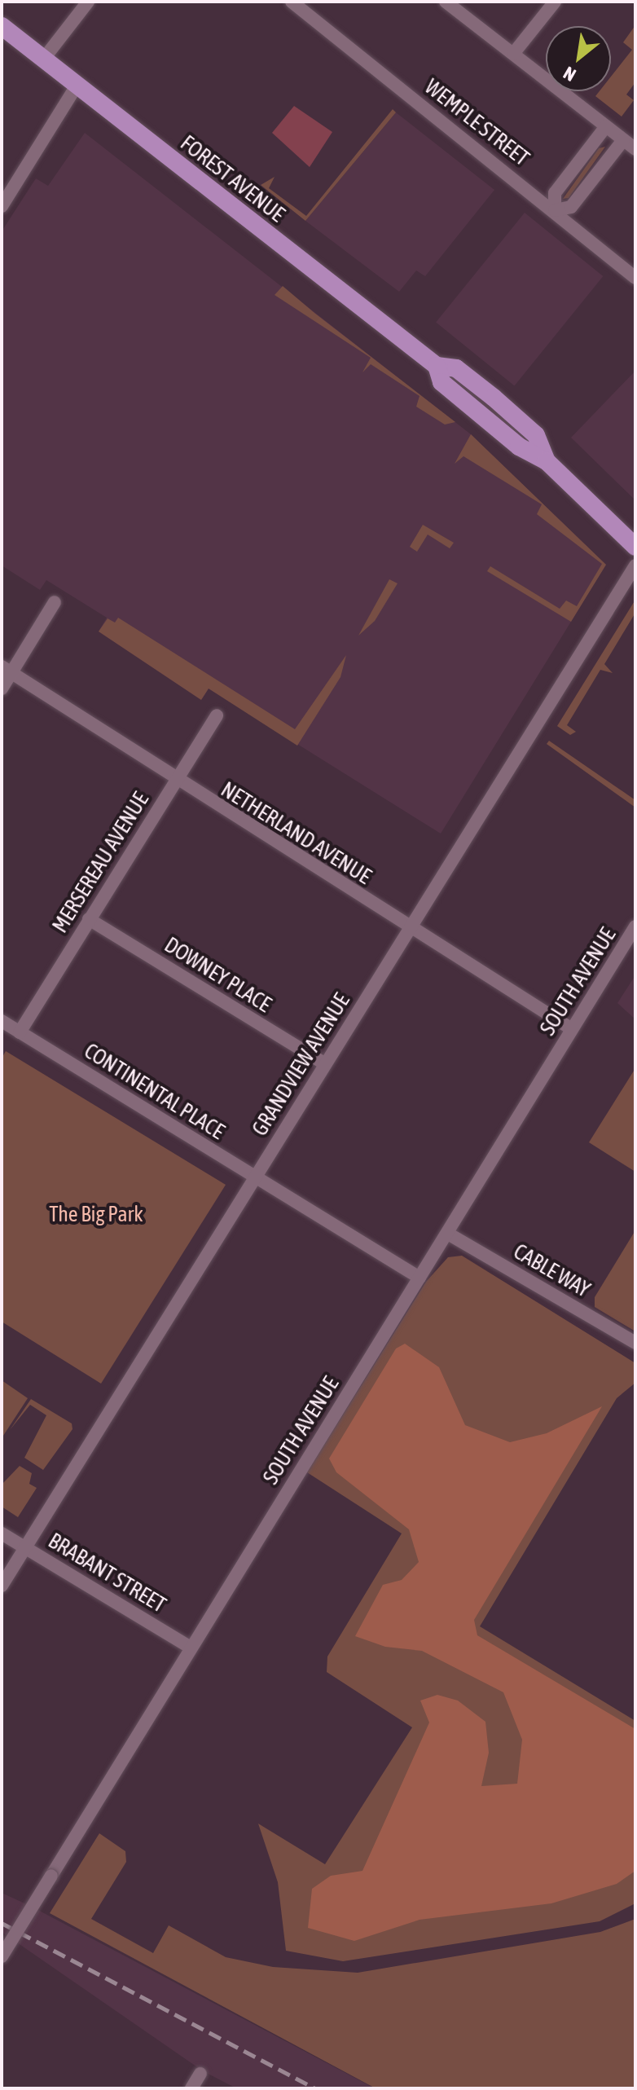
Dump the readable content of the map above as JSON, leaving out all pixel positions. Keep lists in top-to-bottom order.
{
  "streets": {
    "main road": ["FOREST AVENUE"],
    "street": [
      "WEMPLE STREET",
      "NETHERLAND AVENUE",
      "MERSEREAU AVENUE",
      "DOWNEY PLACE",
      "SOUTH AVENUE",
      "GRANDVIEW AVENUE",
      "CONTINENTAL PLACE",
      "CABLE WAY",
      "BRABANT STREET"
    ]
  },
  "crossings": [
    ["NETHERLAND AVENUE", "MERSEREAU AVENUE"],
    ["NETHERLAND AVENUE", "SOUTH AVENUE"],
    ["NETHERLAND AVENUE", "GRANDVIEW AVENUE"],
    ["MERSEREAU AVENUE", "DOWNEY PLACE"],
    ["MERSEREAU AVENUE", "CONTINENTAL PLACE"],
    ["DOWNEY PLACE", "GRANDVIEW AVENUE"],
    ["SOUTH AVENUE", "CONTINENTAL PLACE"],
    ["SOUTH AVENUE", "CABLE WAY"],
    ["SOUTH AVENUE", "BRABANT STREET"],
    ["GRANDVIEW AVENUE", "CONTINENTAL PLACE"],
    ["GRANDVIEW AVENUE", "BRABANT STREET"]
  ],
  "parks": ["The Big Park"],
  "north": "bottom left"
}
